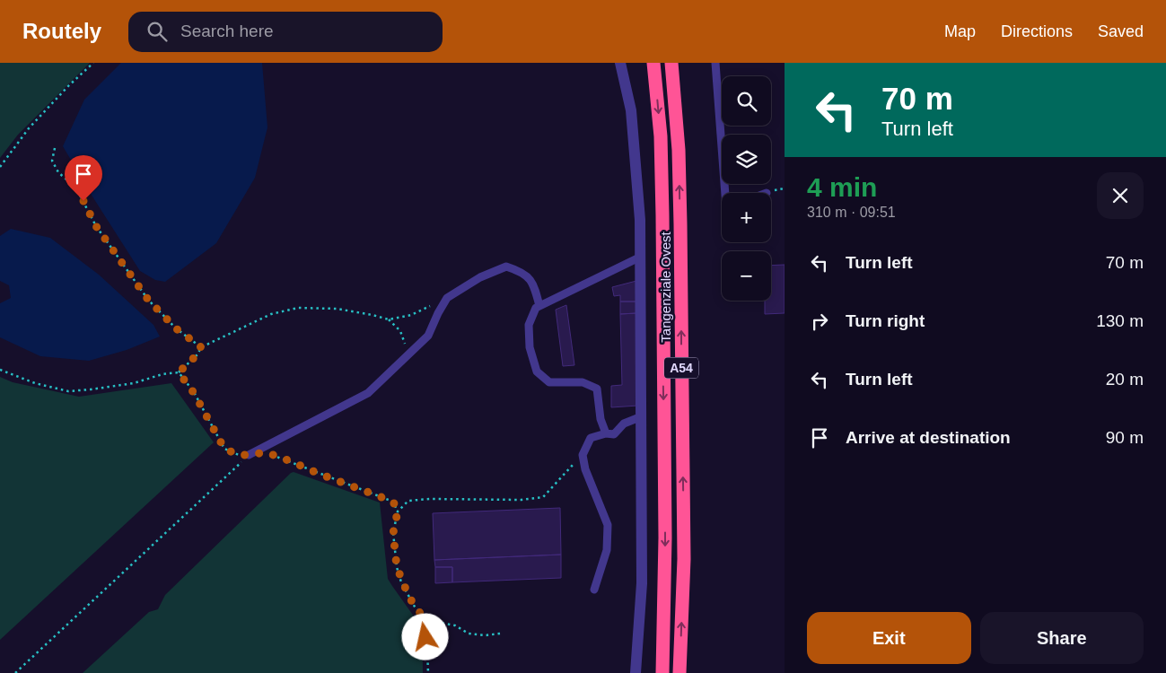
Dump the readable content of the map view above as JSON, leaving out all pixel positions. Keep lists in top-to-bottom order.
{
  "streets": {
    "highway": ["Tangenziale Ovest", "A54"]
  },
  "page": {
    "header": "Routely",
    "search": "Search here",
    "nav": ["Map", "Directions", "Saved"],
    "turn": ["70 m", "Turn left"],
    "map_buttons": ["+", "−"],
    "heading": ["4 min", "310 m · 09:51"],
    "list": [
      {
        "name": "Turn left",
        "value": "70 m"
      },
      {
        "name": "Turn right",
        "value": "130 m"
      },
      {
        "name": "Turn left",
        "value": "20 m"
      },
      {
        "name": "Arrive at destination",
        "value": "90 m"
      }
    ],
    "buttons": ["Exit", "Share"]
  }
}
